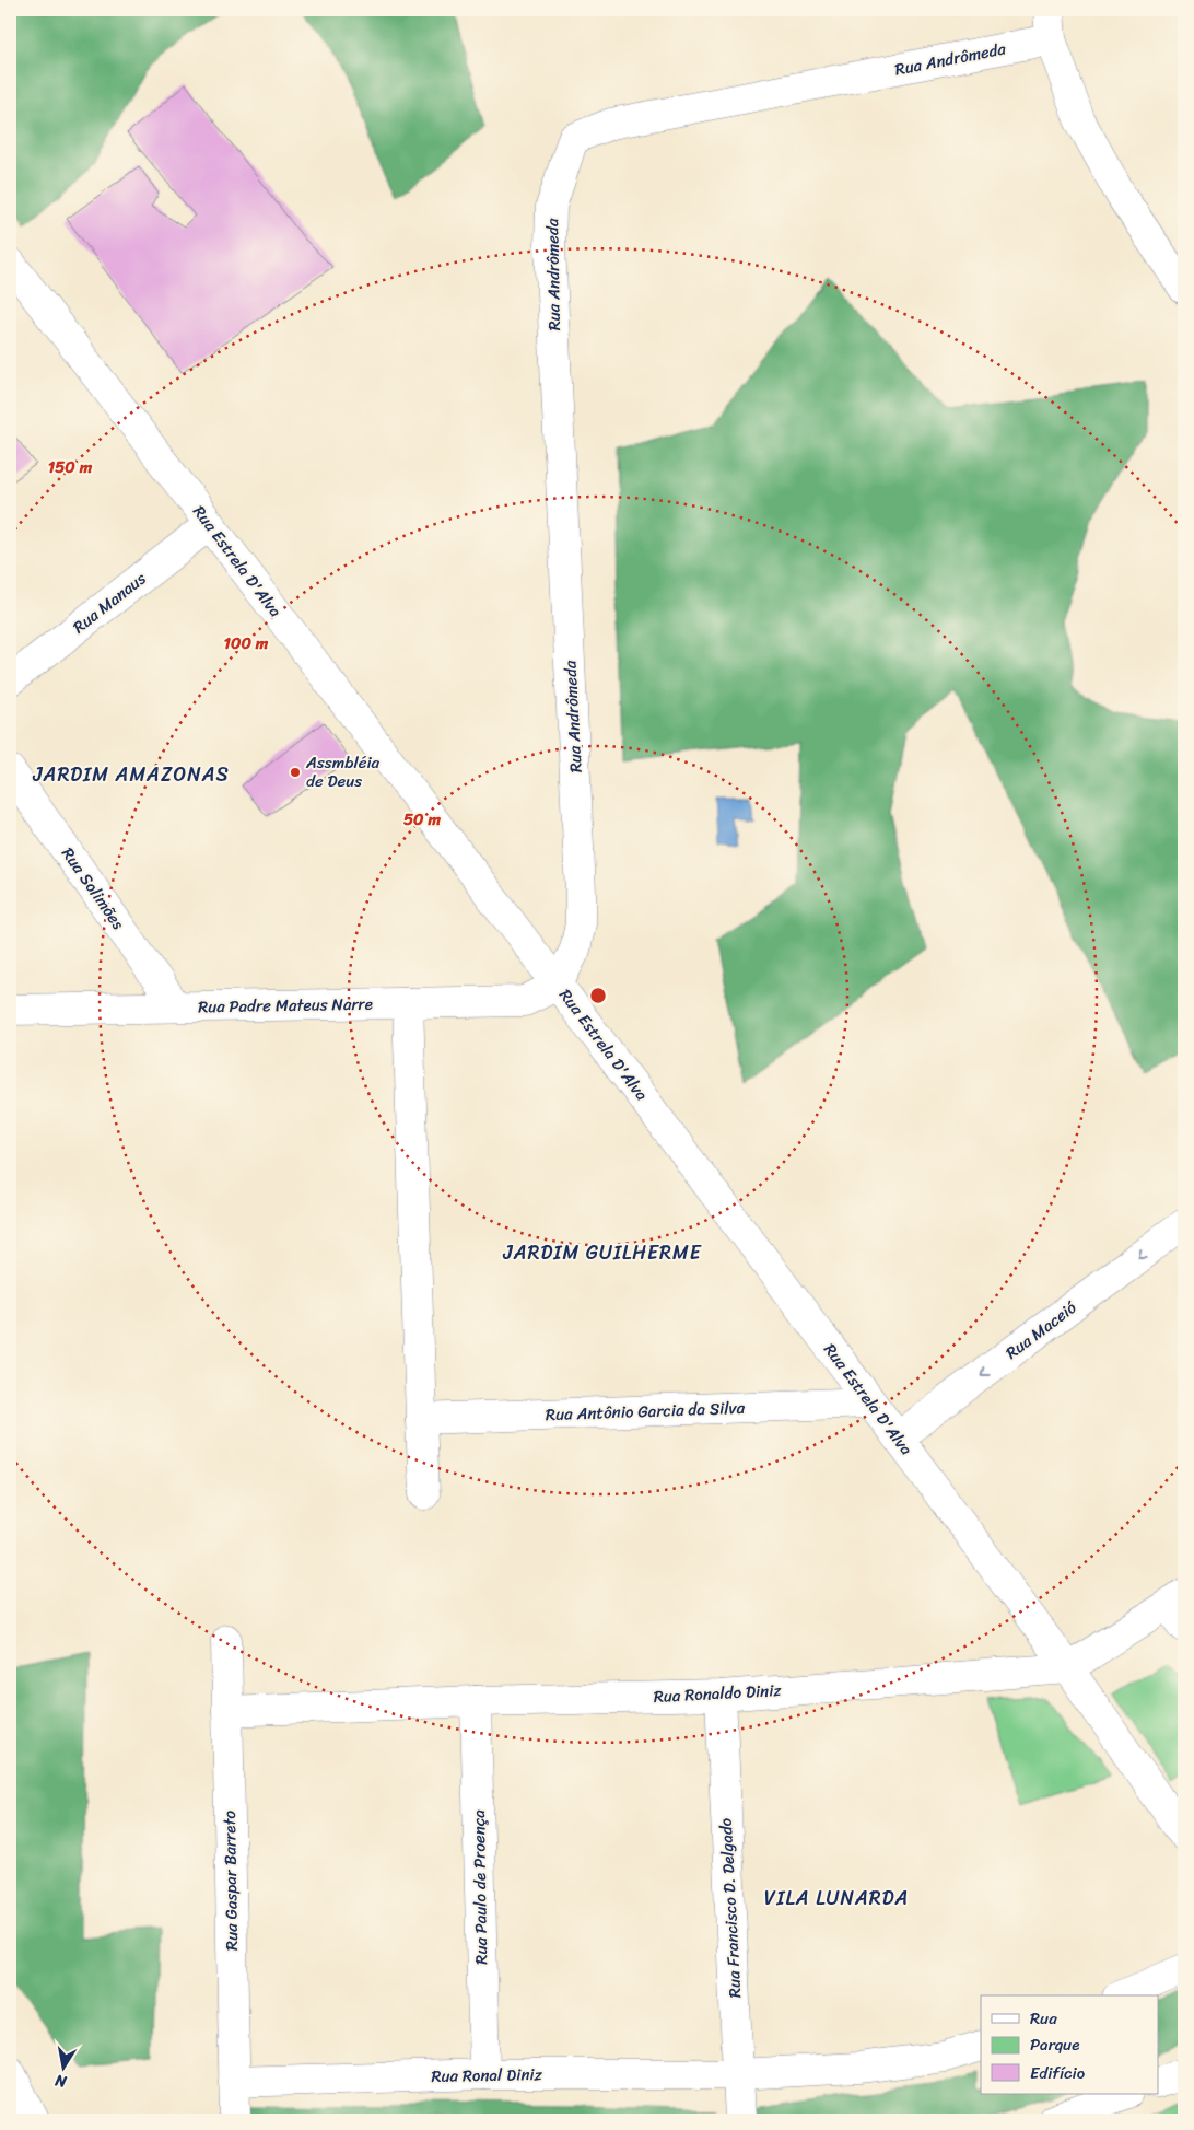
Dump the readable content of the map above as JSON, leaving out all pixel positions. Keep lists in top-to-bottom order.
{
  "streets": {
    "street": [
      "Rua Andrômeda",
      "Rua Estrela D'Alva",
      "Rua Manaus",
      "Rua Solimões",
      "Rua Padre Mateus Narre",
      "Rua Maceió",
      "Rua Antônio Garcia da Silva",
      "Rua Ronaldo Diniz",
      "Rua Gaspar Barreto",
      "Rua Paulo de Proença",
      "Rua Francisco D. Delgado",
      "Rua Ronal Diniz"
    ]
  },
  "crossings": [
    ["Rua Andrômeda", "Rua Estrela D'Alva"],
    ["Rua Andrômeda", "Rua Padre Mateus Narre"],
    ["Rua Estrela D'Alva", "Rua Manaus"],
    ["Rua Estrela D'Alva", "Rua Padre Mateus Narre"],
    ["Rua Estrela D'Alva", "Rua Maceió"],
    ["Rua Estrela D'Alva", "Rua Antônio Garcia da Silva"],
    ["Rua Estrela D'Alva", "Rua Ronaldo Diniz"],
    ["Rua Solimões", "Rua Padre Mateus Narre"],
    ["Rua Ronaldo Diniz", "Rua Gaspar Barreto"],
    ["Rua Ronaldo Diniz", "Rua Paulo de Proença"],
    ["Rua Ronaldo Diniz", "Rua Francisco D. Delgado"],
    ["Rua Gaspar Barreto", "Rua Ronal Diniz"],
    ["Rua Paulo de Proença", "Rua Ronal Diniz"],
    ["Rua Francisco D. Delgado", "Rua Ronal Diniz"]
  ],
  "one_way": ["Rua Maceió"],
  "districts": ["JARDIM AMAZONAS", "JARDIM GUILHERME", "VILA LUNARDA"],
  "places": ["Assmbléia de Deus"],
  "legend": ["Rua", "Parque", "Edifício"],
  "north": "bottom",
  "rings": ["150 m", "100 m", "50 m"]
}
